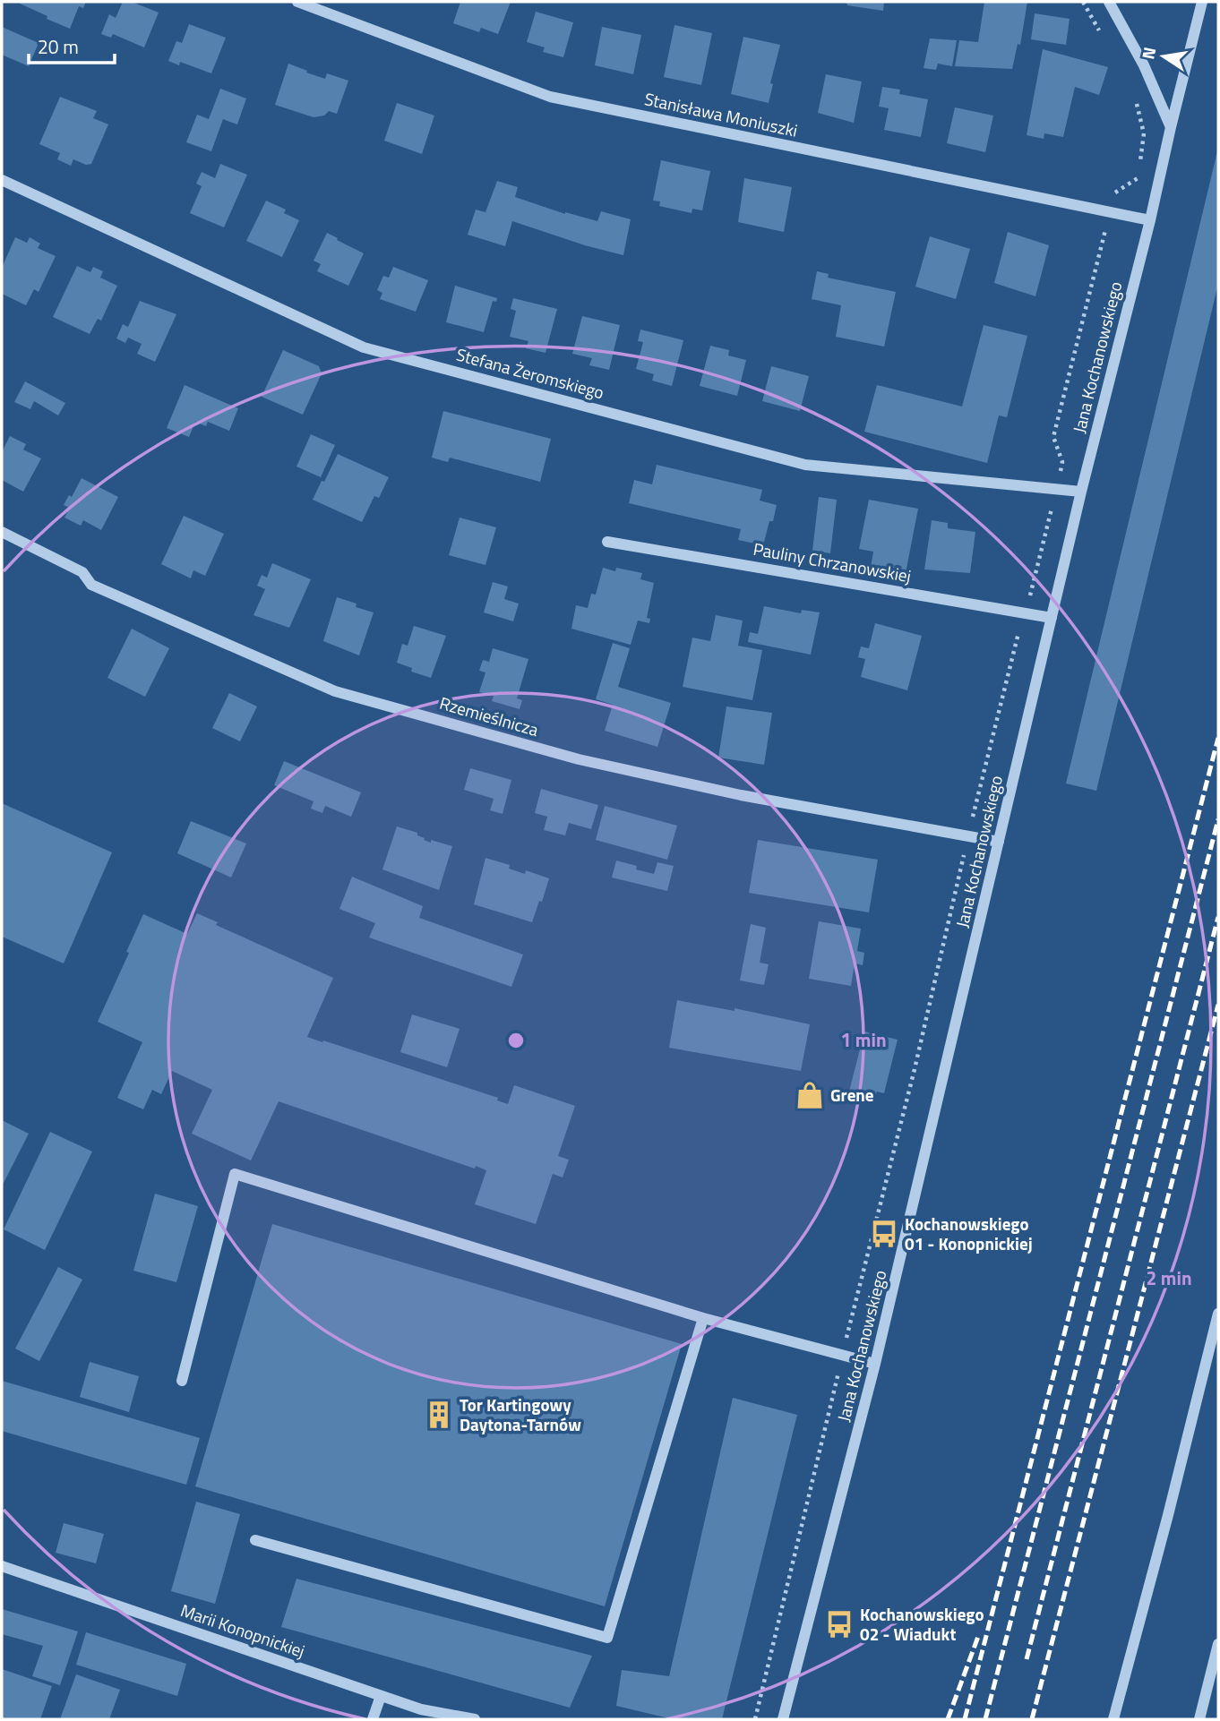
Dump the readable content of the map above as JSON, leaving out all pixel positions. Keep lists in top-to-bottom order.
{
  "streets": {
    "street": [
      "Stanisława Moniuszki",
      "Jana Kochanowskiego",
      "Stefana Żeromskiego",
      "Pauliny Chrzanowskiej",
      "Rzemieślnicza",
      "Marii Konopnickiej"
    ]
  },
  "crossings": [
    ["Stanisława Moniuszki", "Jana Kochanowskiego"],
    ["Jana Kochanowskiego", "Stefana Żeromskiego"],
    ["Jana Kochanowskiego", "Pauliny Chrzanowskiej"],
    ["Jana Kochanowskiego", "Rzemieślnicza"]
  ],
  "places": {
    "shop": ["Grene"],
    "bus stop": ["Kochanowskiego 01 - Konopnickiej", "Kochanowskiego 02 - Wiadukt"],
    "building": ["Tor Kartingowy Daytona-Tarnów"]
  },
  "scale_bar": "20 m",
  "north": "left",
  "rings": ["1 min", "2 min"]
}
